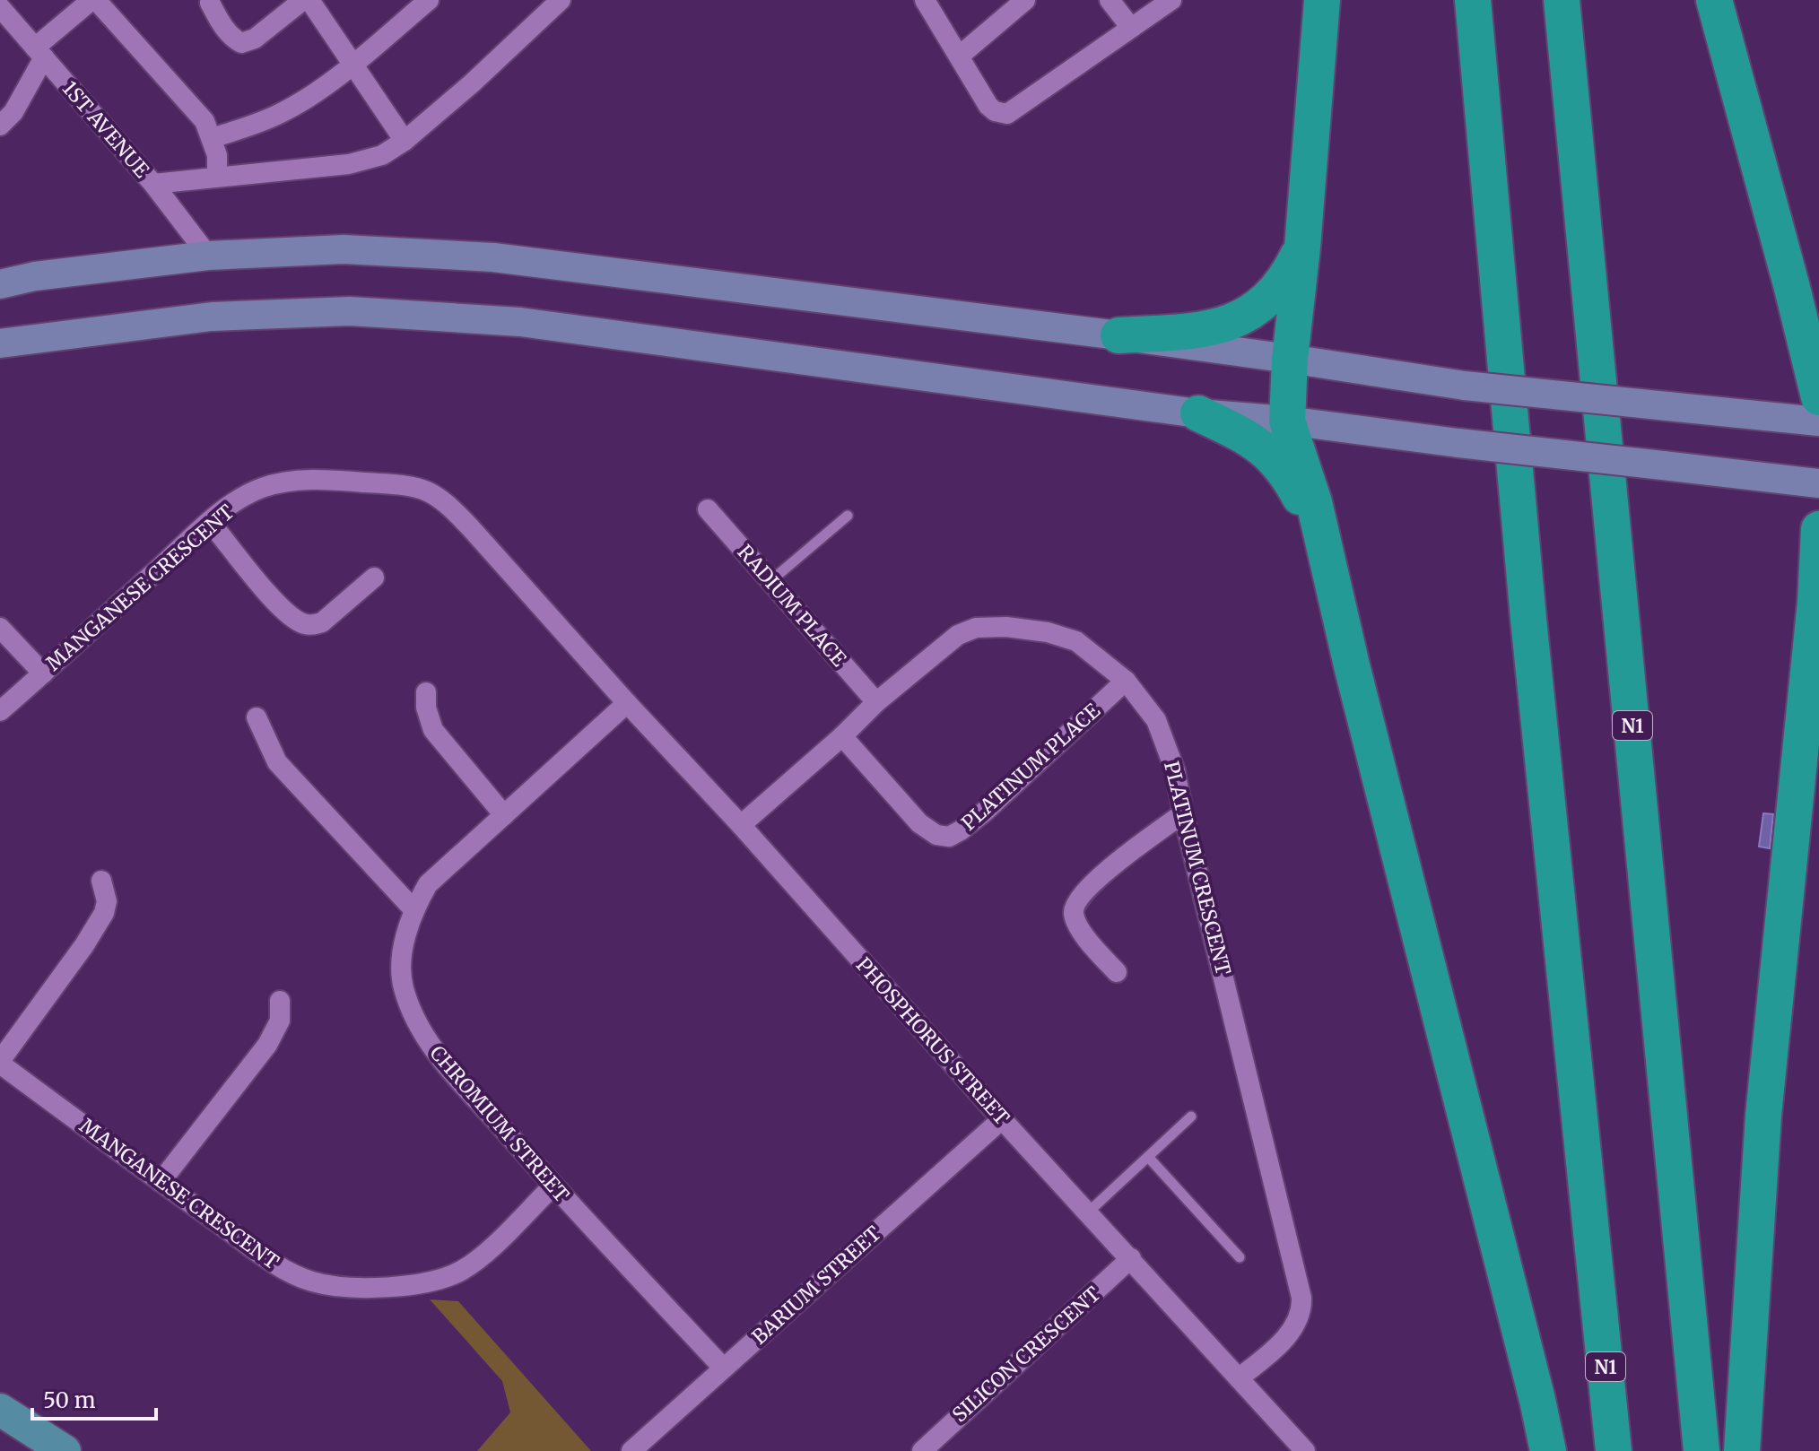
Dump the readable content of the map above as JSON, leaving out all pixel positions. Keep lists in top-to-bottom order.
{
  "streets": {
    "highway": ["N1"],
    "street": [
      "1ST AVENUE",
      "MANGANESE CRESCENT",
      "RADIUM PLACE",
      "PLATINUM PLACE",
      "PLATINUM CRESCENT",
      "PHOSPHORUS STREET",
      "CHROMIUM STREET",
      "BARIUM STREET",
      "SILICON CRESCENT"
    ]
  },
  "crossings": [
    ["MANGANESE CRESCENT", "PHOSPHORUS STREET"],
    ["MANGANESE CRESCENT", "CHROMIUM STREET"],
    ["RADIUM PLACE", "PLATINUM CRESCENT"],
    ["PLATINUM PLACE", "PLATINUM CRESCENT"],
    ["PLATINUM CRESCENT", "PHOSPHORUS STREET"],
    ["PHOSPHORUS STREET", "CHROMIUM STREET"],
    ["PHOSPHORUS STREET", "BARIUM STREET"],
    ["PHOSPHORUS STREET", "SILICON CRESCENT"],
    ["CHROMIUM STREET", "BARIUM STREET"]
  ],
  "scale_bar": "50 m"
}
